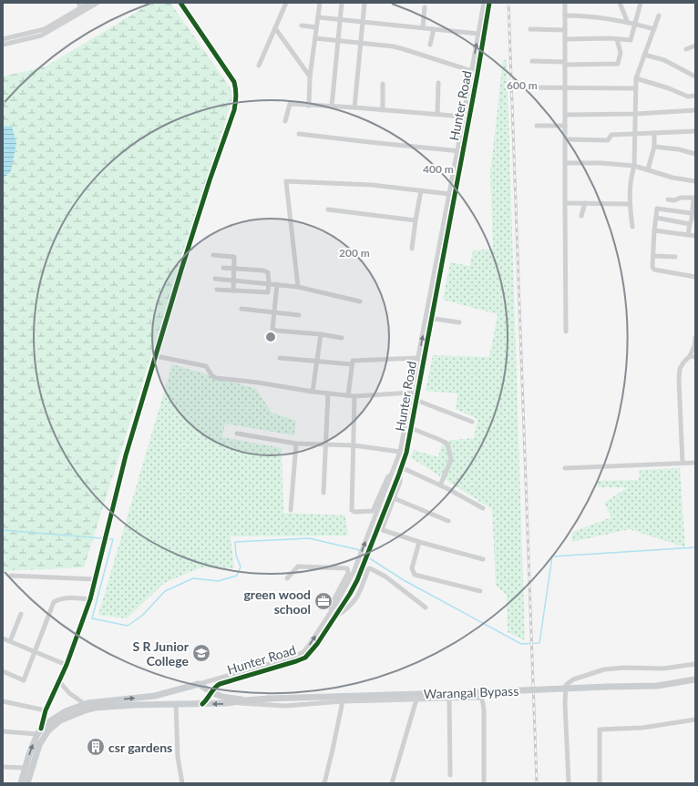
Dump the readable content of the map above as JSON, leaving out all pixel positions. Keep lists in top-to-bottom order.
{
  "streets": {
    "main road": ["Hunter Road", "Warangal Bypass"]
  },
  "crossings": [
    ["Hunter Road", "Warangal Bypass"]
  ],
  "places": {
    "office": ["green wood school"],
    "school or university": ["S R Junior College"],
    "building": ["csr gardens"]
  },
  "rings": ["600 m", "400 m", "200 m"]
}
